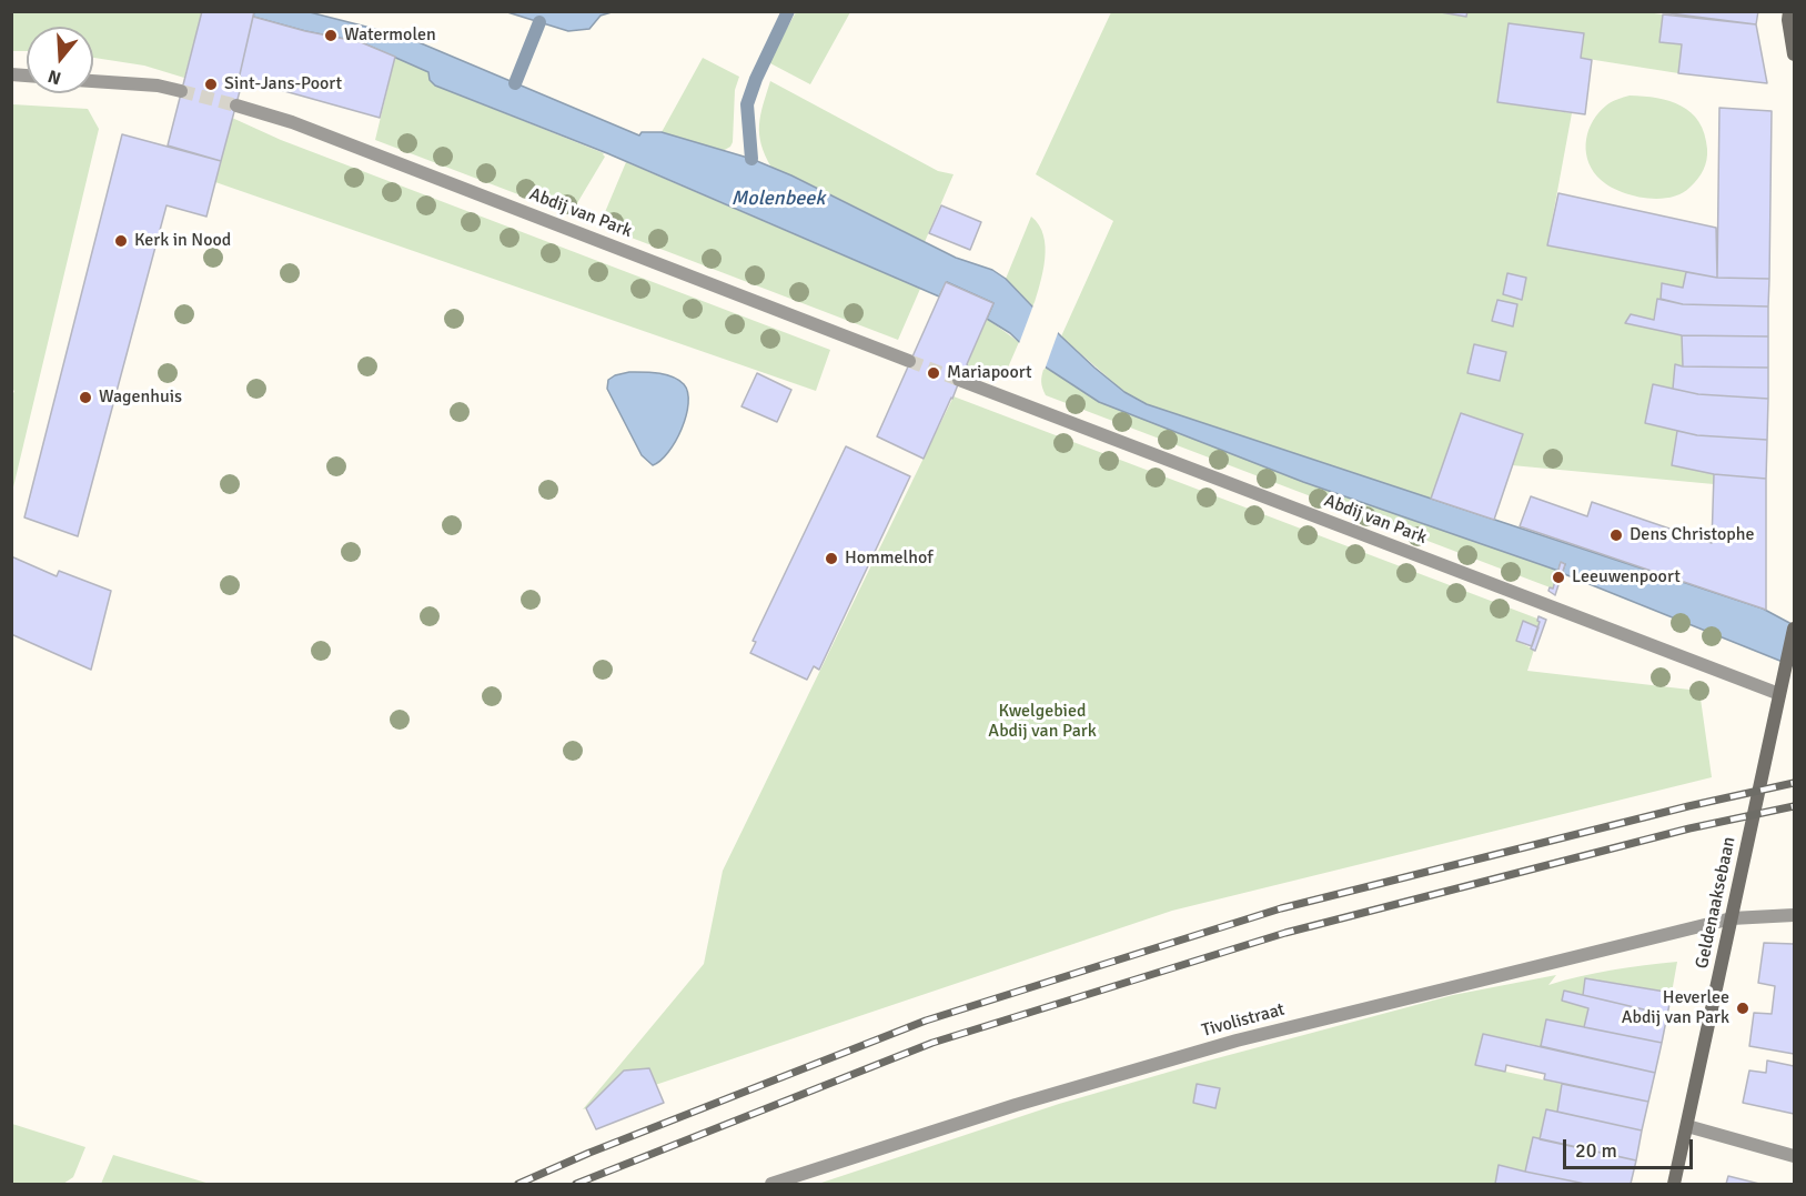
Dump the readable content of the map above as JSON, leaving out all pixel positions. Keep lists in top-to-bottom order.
{
  "streets": {
    "street": ["Abdij van Park", "Geldenaaksebaan", "Tivolistraat"]
  },
  "crossings": [
    ["Abdij van Park", "Geldenaaksebaan"],
    ["Geldenaaksebaan", "Tivolistraat"]
  ],
  "water": ["Molenbeek"],
  "parks": ["Kwelgebied Abdij van Park"],
  "places": [
    "Watermolen",
    "Sint-Jans-Poort",
    "Kerk in Nood",
    "Mariapoort",
    "Wagenhuis",
    "Dens Christophe",
    "Hommelhof",
    "Leeuwenpoort",
    "Heverlee Abdij van Park"
  ],
  "scale_bar": "20 m",
  "north": "bottom"
}
